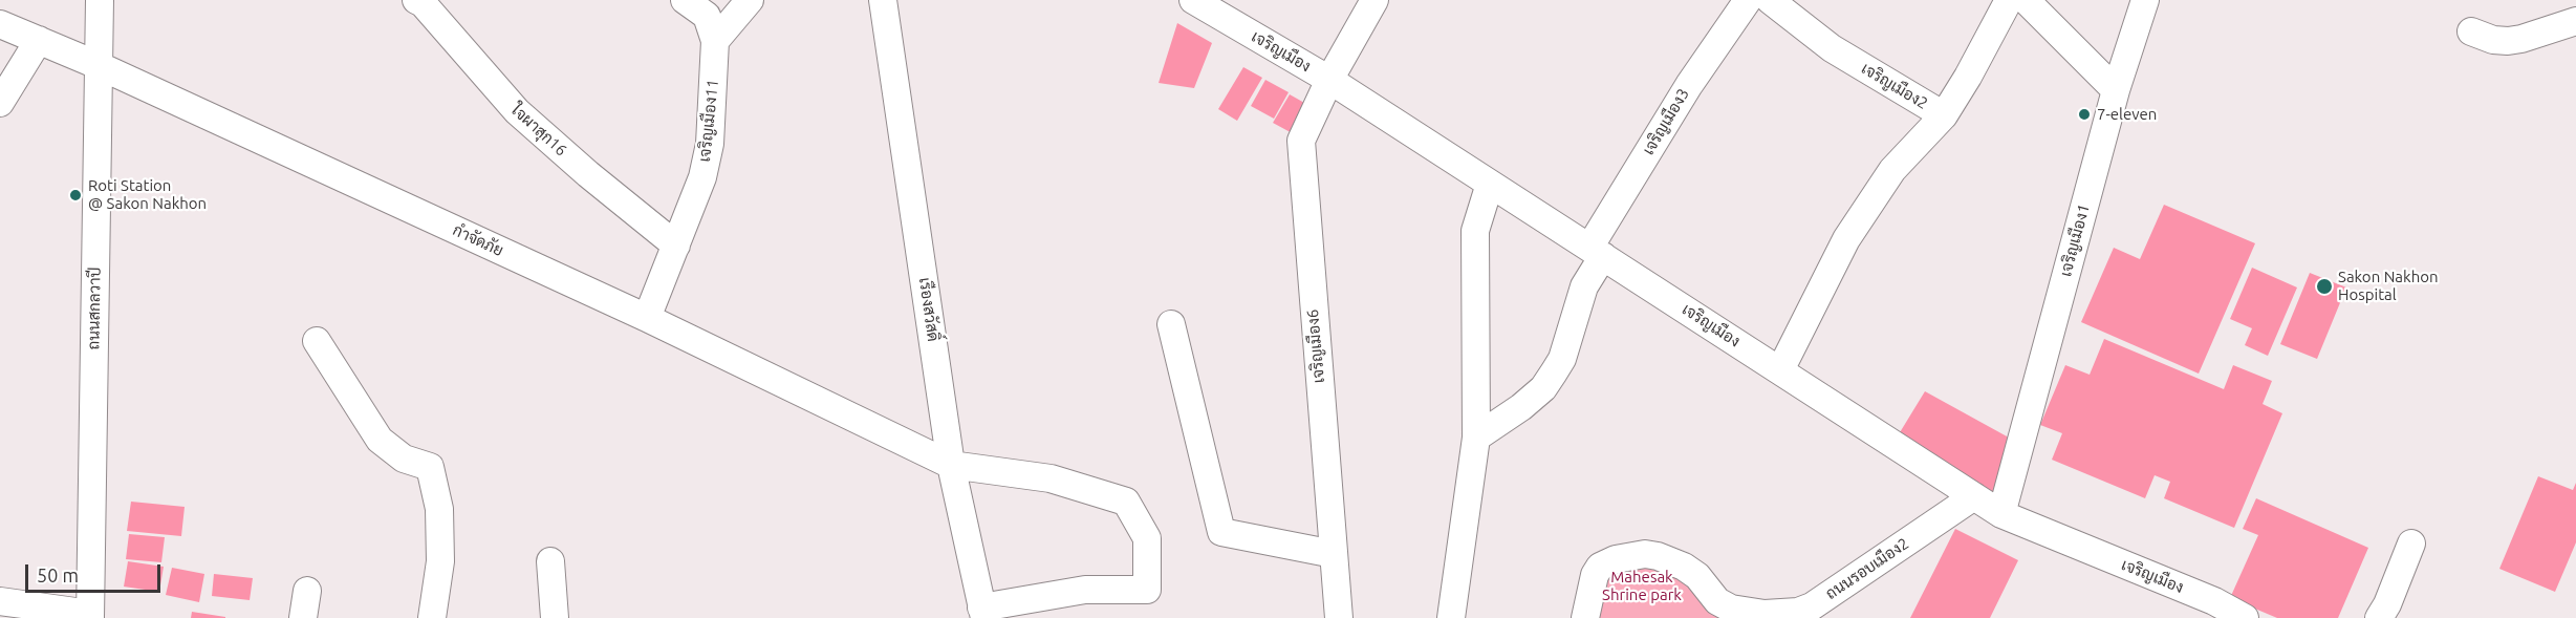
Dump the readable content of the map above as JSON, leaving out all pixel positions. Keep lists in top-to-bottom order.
{
  "streets": {
    "street": [
      "เจริญเมือง",
      "เจริญเมือง2",
      "เจริญเมือง11",
      "เจริญเมือง3",
      "ใจผาสุก16",
      "กำจัดภัย",
      "เจริญเมือง1",
      "ถนนสกลวาปี",
      "เรืองสวัสดิ์",
      "เจริญเมือง6",
      "ถนนรอบเมือง2"
    ]
  },
  "crossings": [
    ["เจริญเมือง", "เจริญเมือง3"],
    ["เจริญเมือง", "เจริญเมือง1"],
    ["เจริญเมือง", "เจริญเมือง6"],
    ["เจริญเมือง", "ถนนรอบเมือง2"],
    ["เจริญเมือง11", "ใจผาสุก16"],
    ["เจริญเมือง11", "กำจัดภัย"],
    ["กำจัดภัย", "ถนนสกลวาปี"],
    ["กำจัดภัย", "เรืองสวัสดิ์"]
  ],
  "parks": ["Mahesak Shrine park"],
  "places": ["7-eleven", "Roti Station @ Sakon Nakhon", "Sakon Nakhon Hospital"],
  "scale_bar": "50 m"
}
